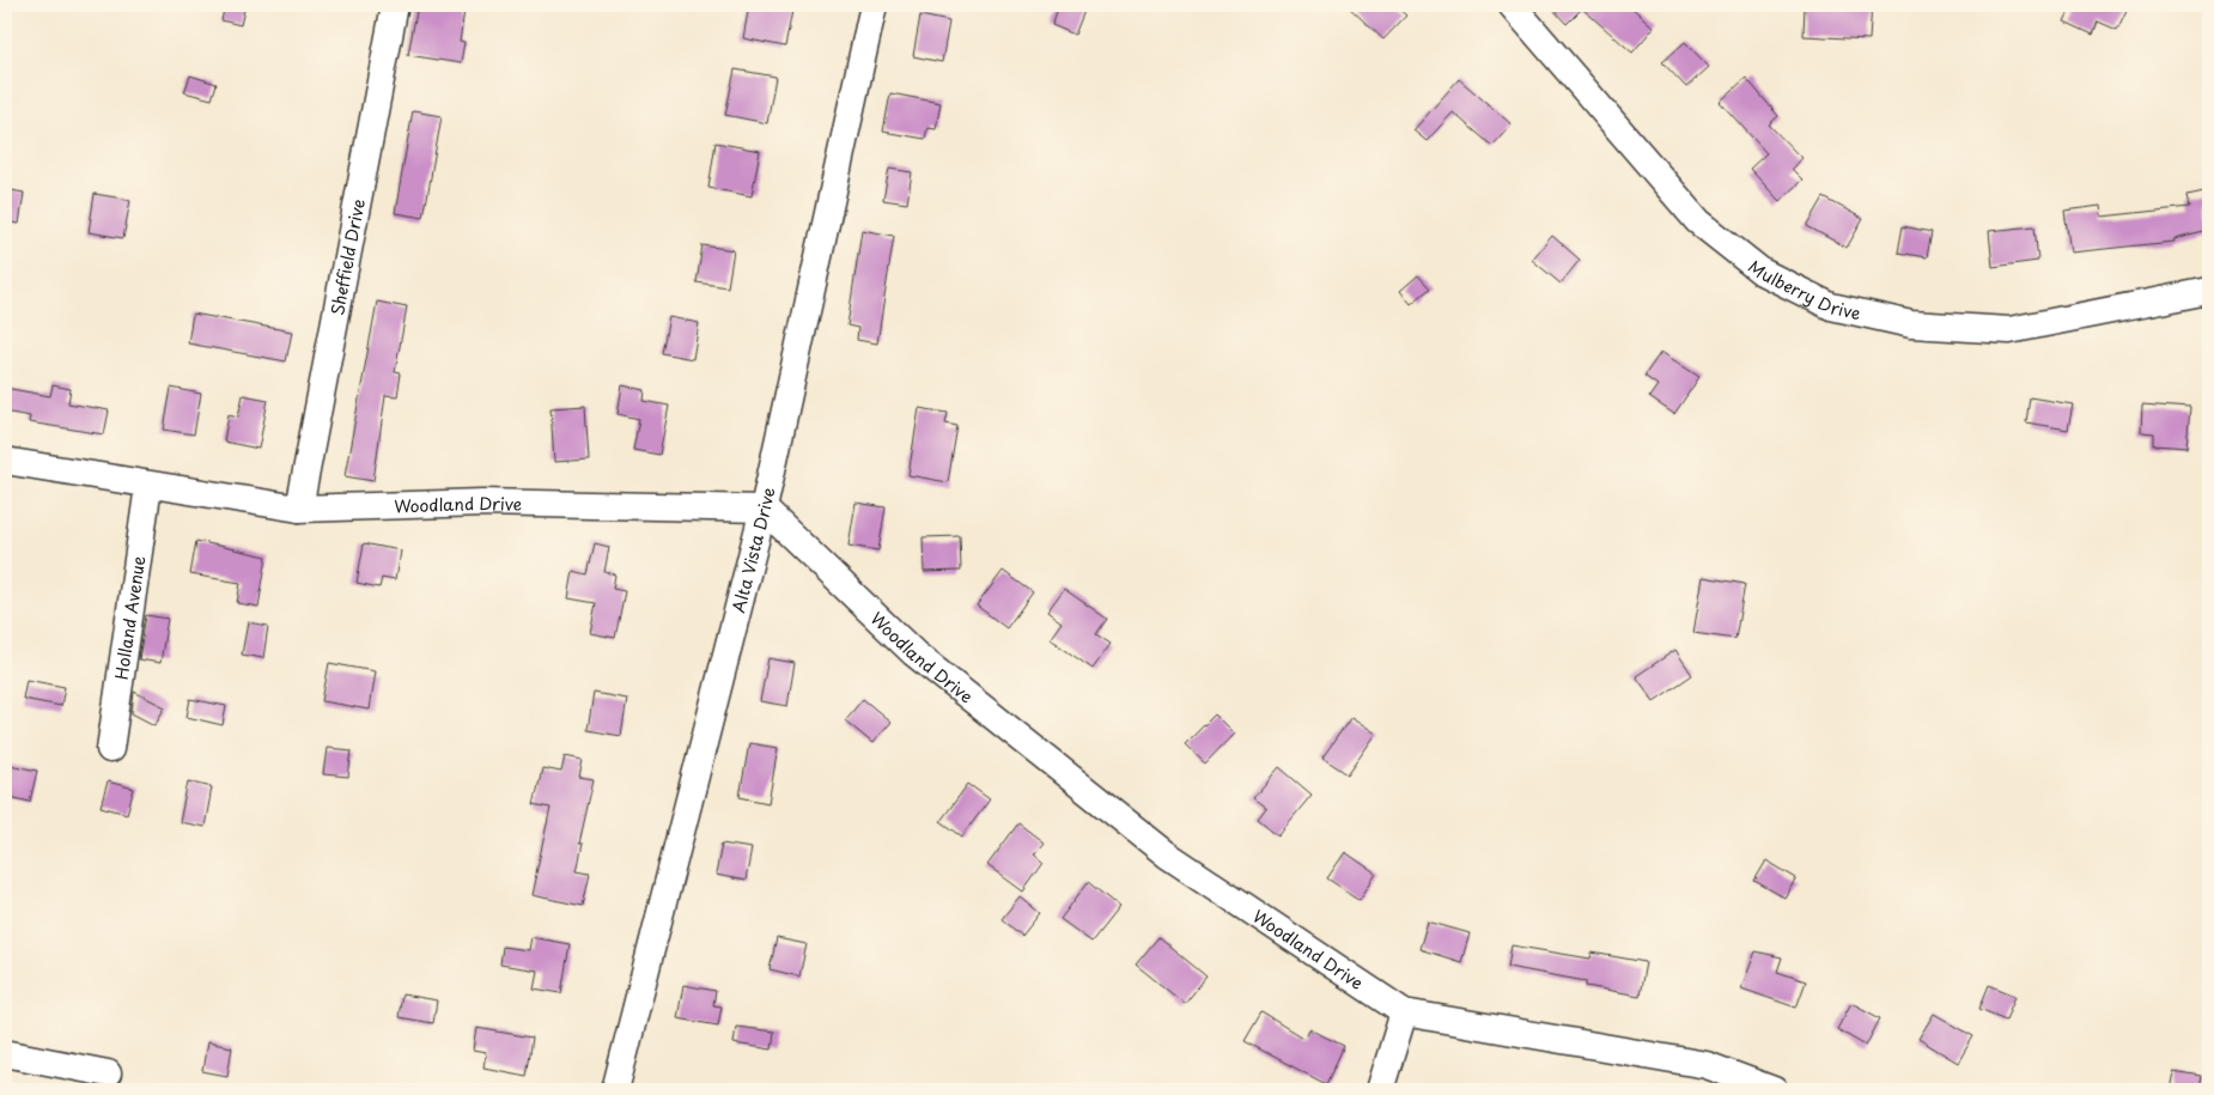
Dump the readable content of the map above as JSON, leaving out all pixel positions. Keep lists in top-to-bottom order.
{
  "streets": {
    "street": [
      "Sheffield Drive",
      "Mulberry Drive",
      "Woodland Drive",
      "Alta Vista Drive",
      "Holland Avenue"
    ]
  },
  "crossings": [
    ["Sheffield Drive", "Woodland Drive"],
    ["Woodland Drive", "Alta Vista Drive"],
    ["Woodland Drive", "Holland Avenue"]
  ]
}
